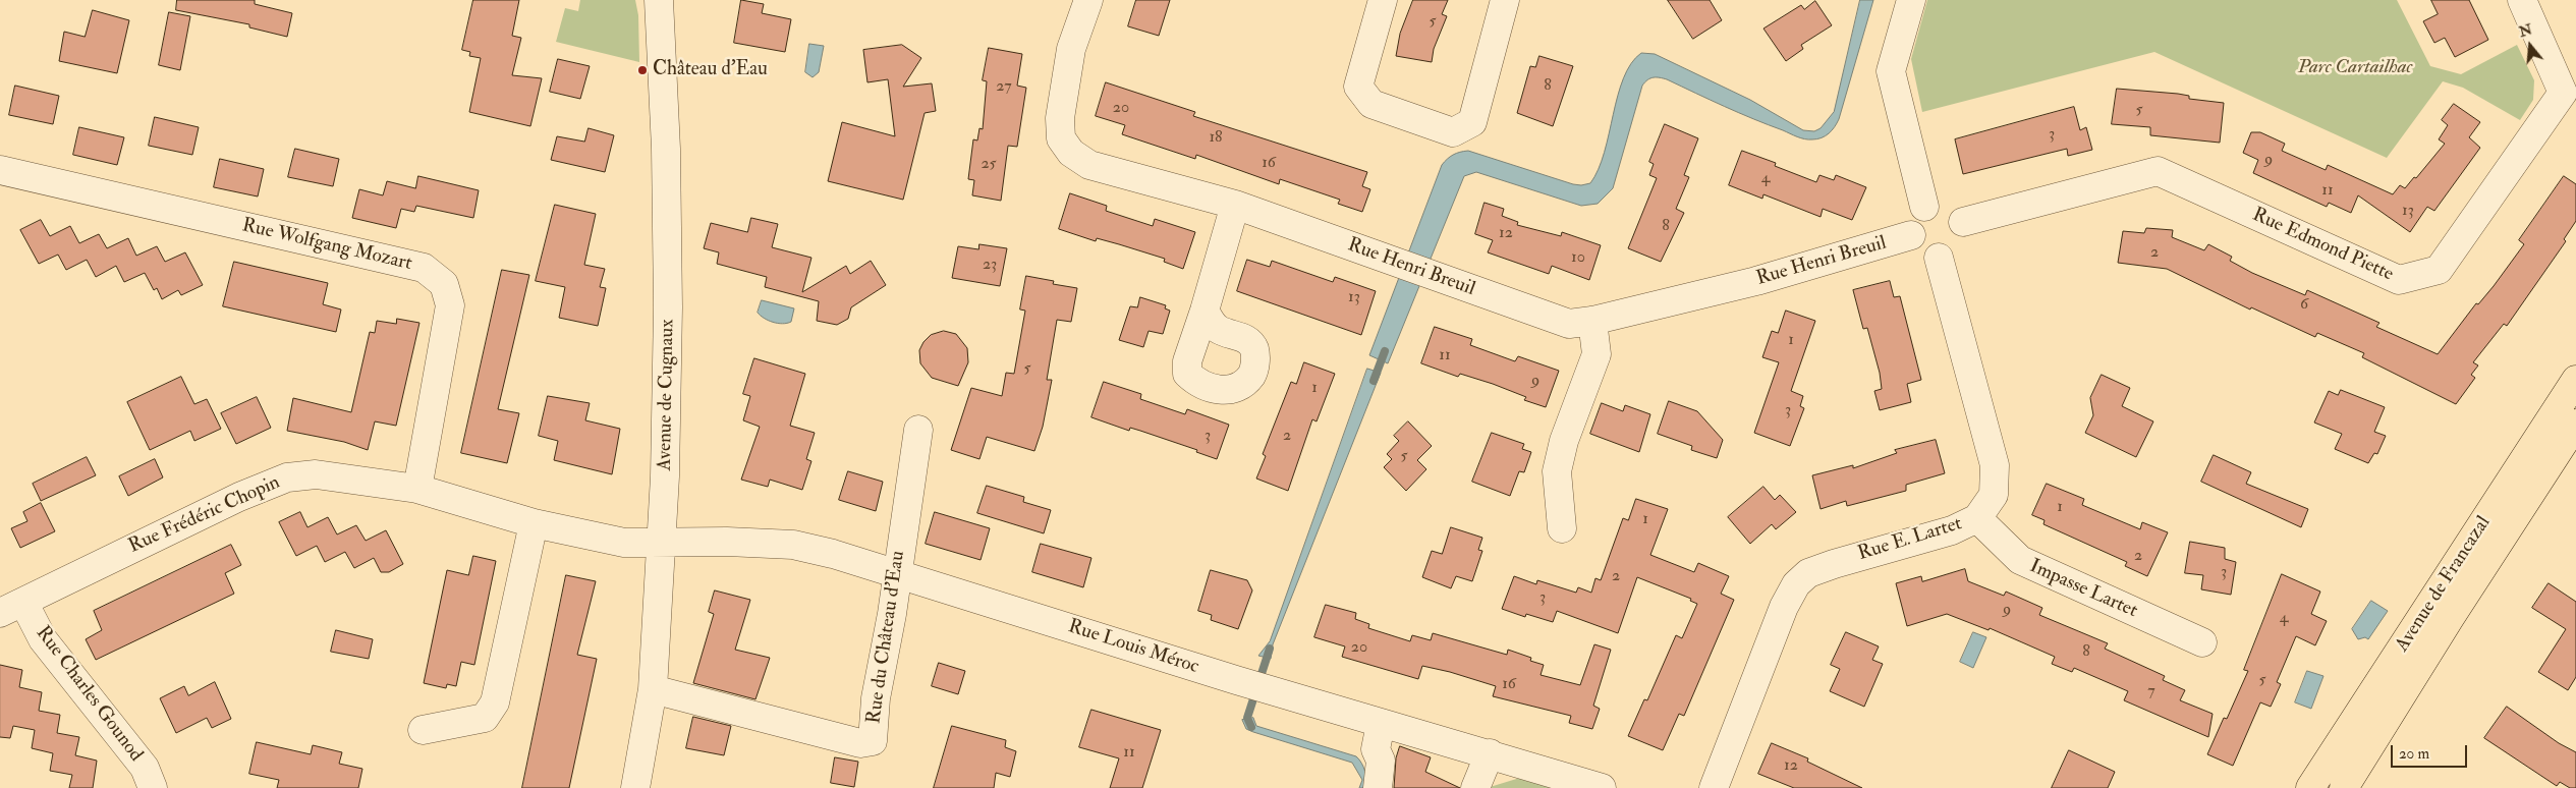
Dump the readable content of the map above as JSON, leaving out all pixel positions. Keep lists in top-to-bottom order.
{
  "streets": {
    "main road": ["Avenue de Francazal"],
    "street": [
      "Rue Wolfgang Mozart",
      "Rue Edmond Piette",
      "Rue Henri Breuil",
      "Avenue de Cugnaux",
      "Rue Frédéric Chopin",
      "Rue E. Lartet",
      "Impasse Lartet",
      "Rue du Château d'Eau",
      "Rue Louis Méroc",
      "Rue Charles Gounod"
    ]
  },
  "crossings": [
    ["Rue Wolfgang Mozart", "Rue Frédéric Chopin"],
    ["Rue Edmond Piette", "Rue Henri Breuil"],
    ["Rue Edmond Piette", "Rue E. Lartet"],
    ["Rue Henri Breuil", "Rue E. Lartet"],
    ["Avenue de Cugnaux", "Rue Frédéric Chopin"],
    ["Avenue de Cugnaux", "Rue du Château d'Eau"],
    ["Avenue de Cugnaux", "Rue Louis Méroc"],
    ["Rue Frédéric Chopin", "Rue Louis Méroc"],
    ["Rue Frédéric Chopin", "Rue Charles Gounod"],
    ["Rue E. Lartet", "Impasse Lartet"],
    ["Rue du Château d'Eau", "Rue Louis Méroc"]
  ],
  "parks": ["Parc Cartailhac"],
  "places": ["Château d'Eau"],
  "house_numbers": [
    "5",
    "8",
    "27",
    "20",
    "5",
    "3",
    "18",
    "9",
    "16",
    "25",
    "4",
    "11",
    "13",
    "8",
    "12",
    "2",
    "10",
    "23",
    "13",
    "6",
    "1",
    "11",
    "5",
    "9",
    "1",
    "3",
    "3",
    "2",
    "5",
    "1",
    "1",
    "2",
    "3",
    "2",
    "3",
    "9",
    "4",
    "20",
    "8",
    "5",
    "16",
    "7",
    "11",
    "12"
  ],
  "scale_bar": "20 m",
  "north": "top"
}
